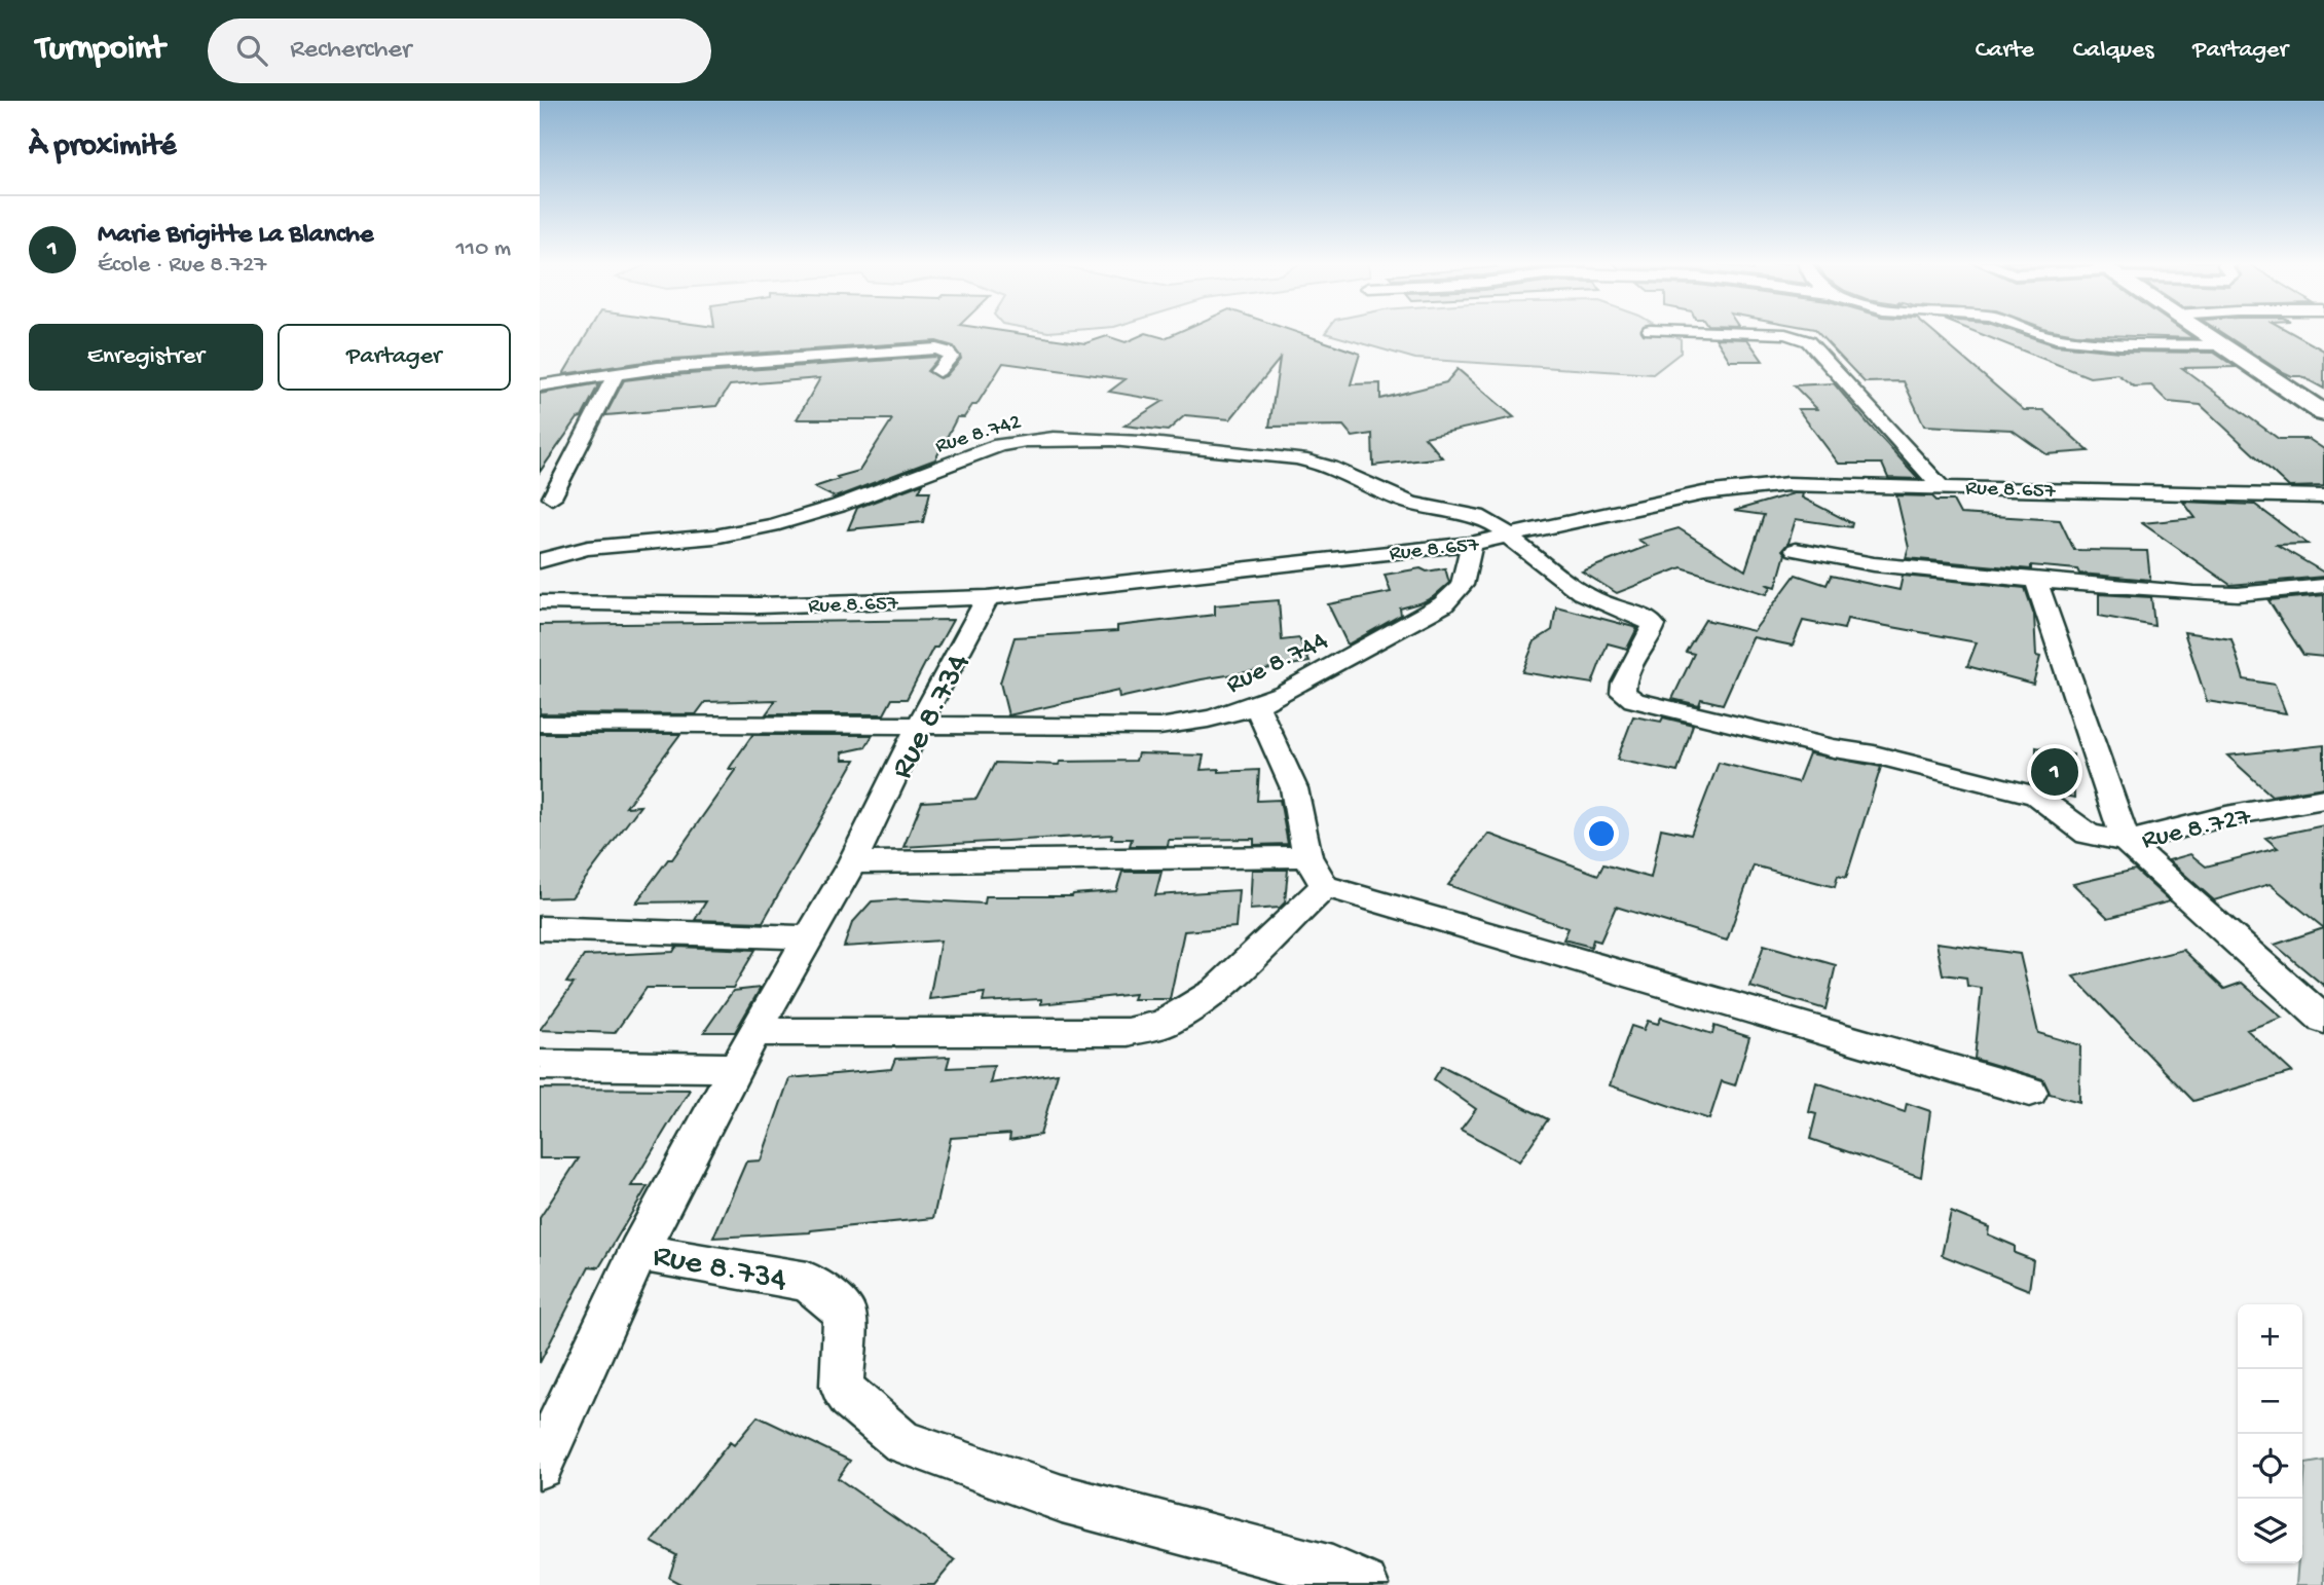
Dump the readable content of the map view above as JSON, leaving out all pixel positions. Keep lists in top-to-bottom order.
{
  "streets": {
    "street": [
      "Rue 8.742",
      "Rue 8.657",
      "Rue 8.744",
      "Rue 8.734",
      "Rue 8.727"
    ]
  },
  "crossings": [
    ["Rue 8.742", "Rue 8.657"],
    ["Rue 8.742", "Rue 8.727"],
    ["Rue 8.657", "Rue 8.744"],
    ["Rue 8.657", "Rue 8.734"],
    ["Rue 8.744", "Rue 8.734"]
  ],
  "page": {
    "header": "Turnpoint",
    "search": "Rechercher",
    "nav": ["Carte", "Calques", "Partager"],
    "heading": "À proximité",
    "list": [
      {
        "mark": "1",
        "name": "Marie Brigitte La Blanche",
        "note": "École · Rue 8.727",
        "value": "110 m"
      }
    ],
    "buttons": ["Enregistrer", "Partager"],
    "pins": "1",
    "map_buttons": ["+", "−"]
  }
}
